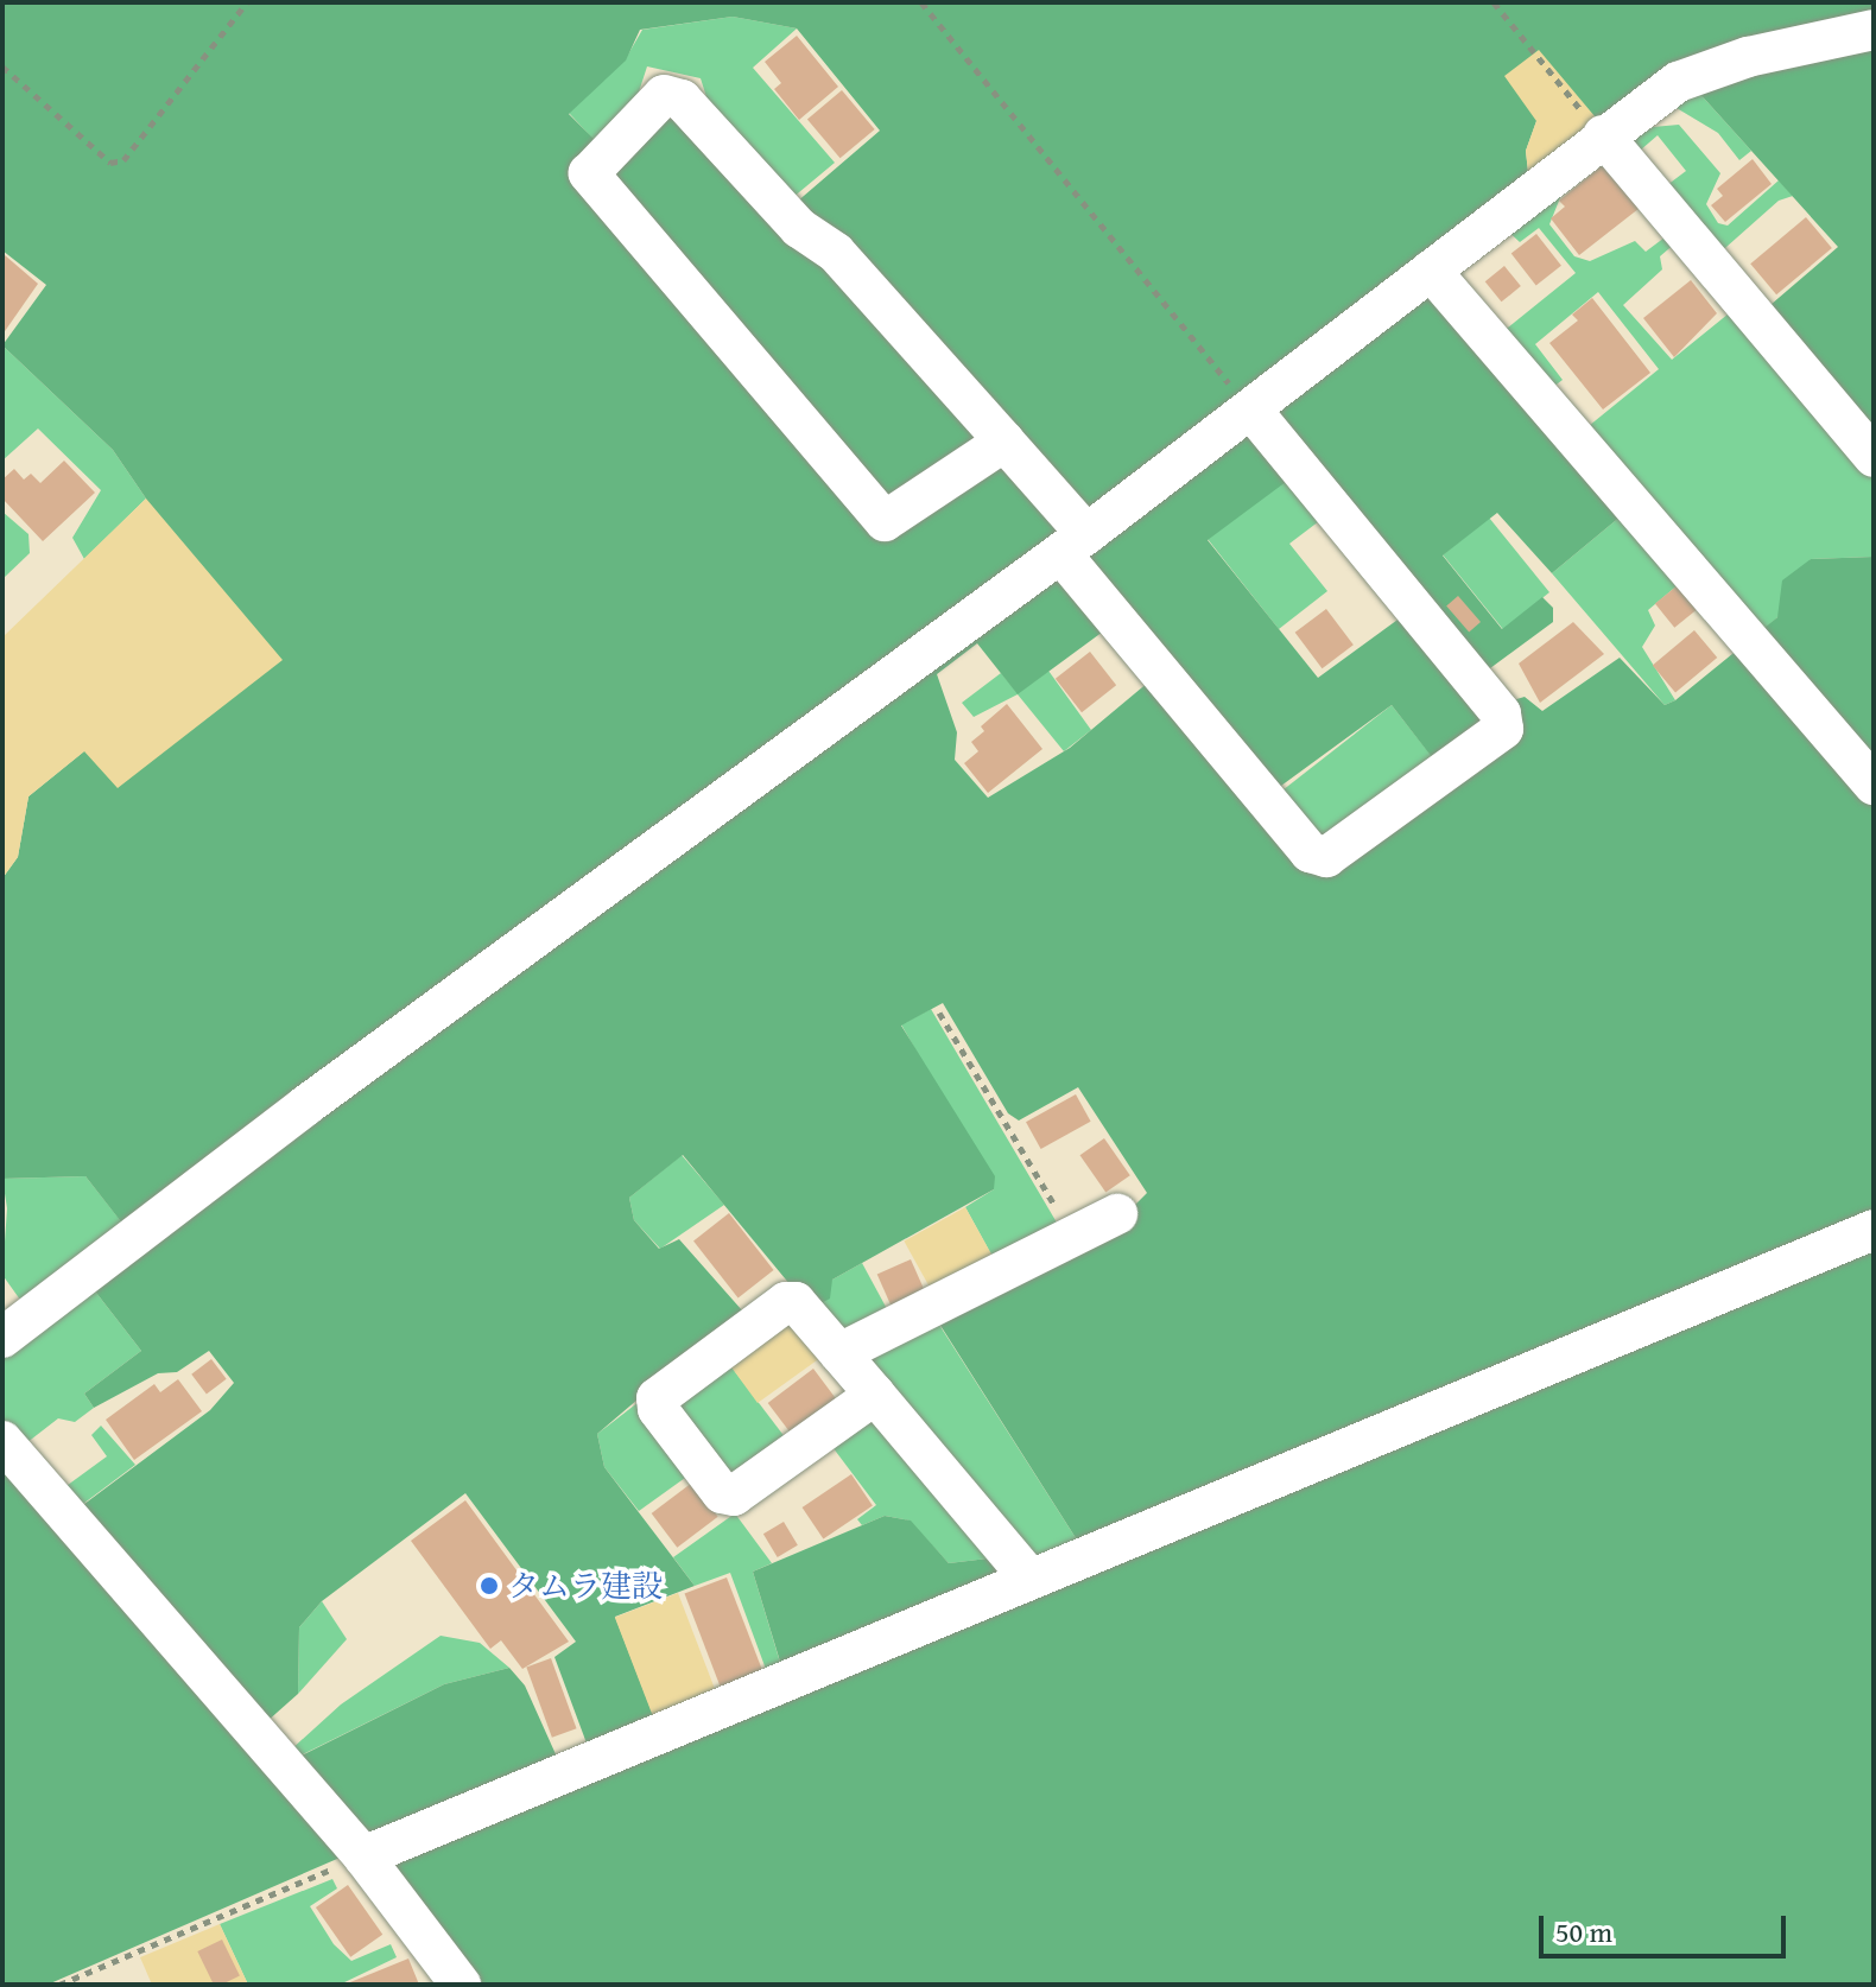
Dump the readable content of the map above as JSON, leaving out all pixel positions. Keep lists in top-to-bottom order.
{
  "places": ["タムラ建設"],
  "scale_bar": "50 m"
}
